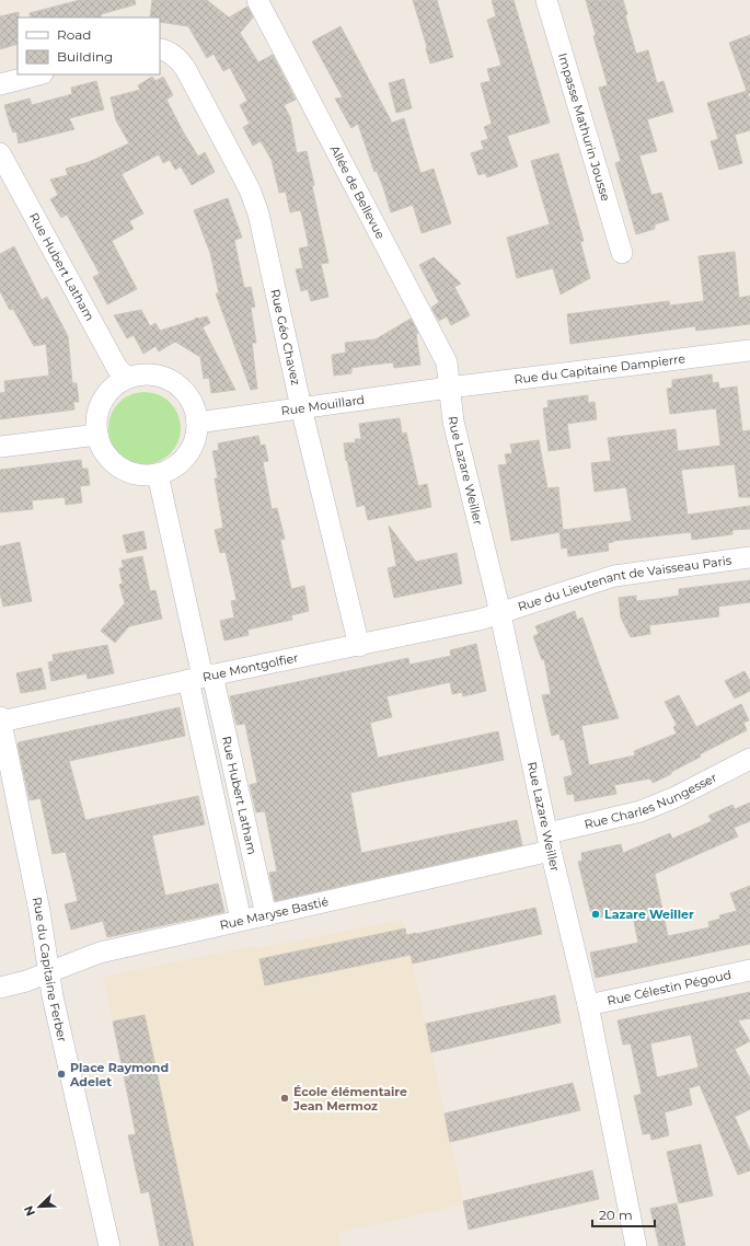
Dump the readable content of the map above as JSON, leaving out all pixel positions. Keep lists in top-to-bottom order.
{
  "streets": {
    "street": [
      "Impasse Mathurin Jousse",
      "Allée de Bellevue",
      "Rue Hubert Latham",
      "Rue Géo Chavez",
      "Rue du Capitaine Dampierre",
      "Rue Mouillard",
      "Rue Lazare Weiller",
      "Rue du Lieutenant de Vaisseau Paris",
      "Rue Montgolfier",
      "Rue Charles Nungesser",
      "Rue Maryse Bastié",
      "Rue du Capitaine Ferber",
      "Rue Célestin Pégoud"
    ]
  },
  "crossings": [
    ["Allée de Bellevue", "Rue du Capitaine Dampierre"],
    ["Allée de Bellevue", "Rue Mouillard"],
    ["Allée de Bellevue", "Rue Lazare Weiller"],
    ["Rue Hubert Latham", "Rue Mouillard"],
    ["Rue Hubert Latham", "Rue Montgolfier"],
    ["Rue Hubert Latham", "Rue Maryse Bastié"],
    ["Rue Géo Chavez", "Rue Mouillard"],
    ["Rue Géo Chavez", "Rue Montgolfier"],
    ["Rue du Capitaine Dampierre", "Rue Mouillard"],
    ["Rue du Capitaine Dampierre", "Rue Lazare Weiller"],
    ["Rue Mouillard", "Rue Lazare Weiller"],
    ["Rue Lazare Weiller", "Rue du Lieutenant de Vaisseau Paris"],
    ["Rue Lazare Weiller", "Rue Montgolfier"],
    ["Rue Lazare Weiller", "Rue Charles Nungesser"],
    ["Rue Lazare Weiller", "Rue Maryse Bastié"],
    ["Rue Lazare Weiller", "Rue Célestin Pégoud"],
    ["Rue du Lieutenant de Vaisseau Paris", "Rue Montgolfier"],
    ["Rue Montgolfier", "Rue du Capitaine Ferber"],
    ["Rue Charles Nungesser", "Rue Maryse Bastié"],
    ["Rue Maryse Bastié", "Rue du Capitaine Ferber"]
  ],
  "places": ["Lazare Weiller", "Place Raymond Adelet", "École élémentaire Jean Mermoz"],
  "legend": ["Road", "Building"],
  "scale_bar": "20 m",
  "north": "bottom left"
}
